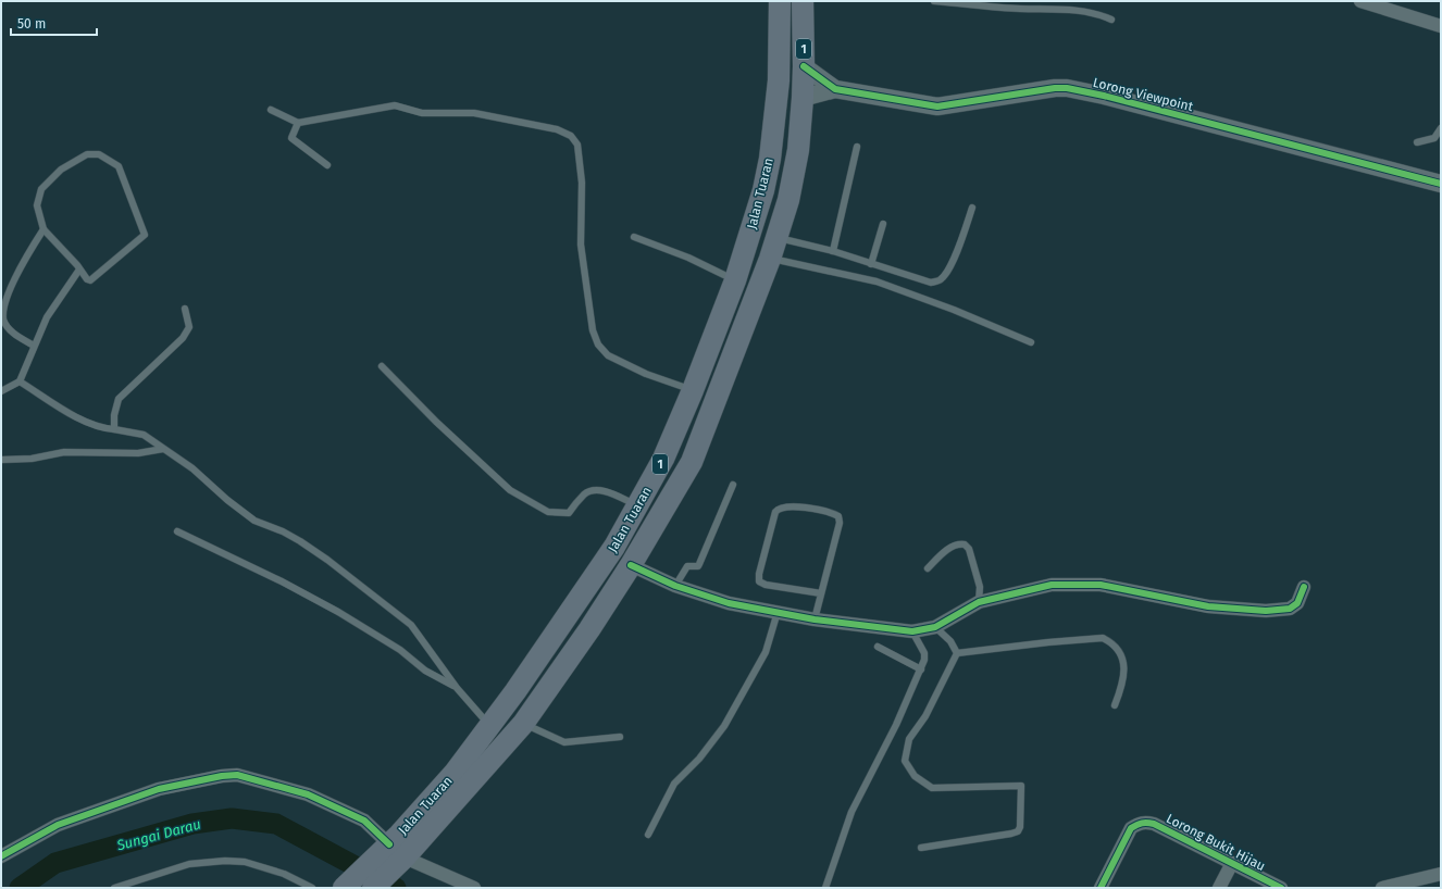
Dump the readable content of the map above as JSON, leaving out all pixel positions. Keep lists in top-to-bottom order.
{
  "streets": {
    "main road": ["1", "Jalan Tuaran"],
    "street": ["Lorong Viewpoint", "Lorong Bukit Hijau"]
  },
  "water": ["Sungai Darau"],
  "scale_bar": "50 m"
}
